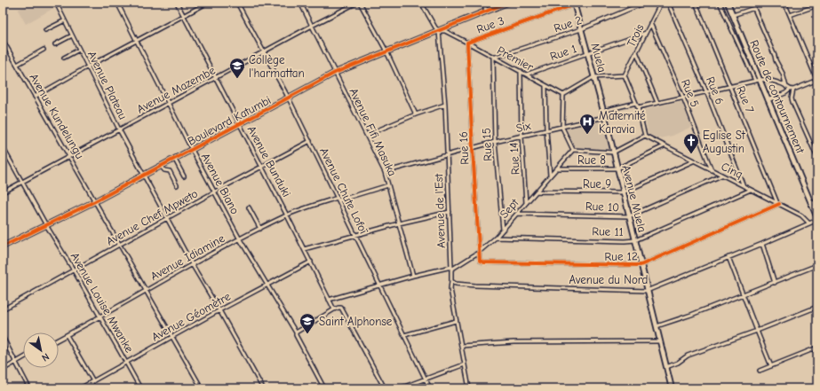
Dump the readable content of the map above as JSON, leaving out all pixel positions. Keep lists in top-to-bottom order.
{
  "streets": {
    "street": [
      "Rue 2",
      "Rue 3",
      "Trois",
      "Rue 1",
      "Muela",
      "Premier",
      "Avenue Plateau",
      "Avenue Mazembe",
      "Rue 6",
      "Rue 5",
      "Route de contournement",
      "Rue 7",
      "Avenue Kundelungu",
      "Boulevard Katumbi",
      "Six",
      "Avenue Fifi Masuka",
      "Rue 15",
      "Rue 16",
      "Rue 14",
      "Rue 8",
      "Avenue Bunduki",
      "Cinq",
      "Avenue Biano",
      "Rue 9",
      "Avenue Chute Lofoï",
      "Avenue Muela",
      "Rue 10",
      "Sept",
      "Avenue de l'Est",
      "Avenue Chef Mpweto",
      "Rue 11",
      "Rue 12",
      "Avenue Idiamine",
      "Avenue du Nord",
      "Avenue Louise Mwanke",
      "Avenue Géomètre"
    ]
  },
  "crossings": [
    ["Rue 2", "Muela"],
    ["Rue 2", "Premier"],
    ["Rue 2", "Rue 15"],
    ["Rue 3", "Muela"],
    ["Rue 3", "Premier"],
    ["Rue 3", "Rue 16"],
    ["Trois", "Rue 1"],
    ["Trois", "Rue 5"],
    ["Rue 1", "Muela"],
    ["Rue 1", "Premier"],
    ["Muela", "Six"],
    ["Muela", "Avenue Muela"],
    ["Premier", "Boulevard Katumbi"],
    ["Premier", "Rue 15"],
    ["Premier", "Rue 16"],
    ["Premier", "Rue 14"],
    ["Premier", "Avenue de l'Est"],
    ["Avenue Plateau", "Avenue Mazembe"],
    ["Avenue Plateau", "Boulevard Katumbi"],
    ["Avenue Plateau", "Avenue Chef Mpweto"],
    ["Avenue Plateau", "Avenue Idiamine"],
    ["Avenue Plateau", "Avenue Géomètre"],
    ["Avenue Mazembe", "Avenue Kundelungu"],
    ["Avenue Mazembe", "Avenue Fifi Masuka"],
    ["Avenue Mazembe", "Avenue Bunduki"],
    ["Avenue Mazembe", "Avenue Biano"],
    ["Avenue Mazembe", "Avenue Chute Lofoï"],
    ["Avenue Mazembe", "Avenue Louise Mwanke"],
    ["Rue 6", "Cinq"],
    ["Rue 5", "Cinq"],
    ["Route de contournement", "Avenue du Nord"],
    ["Rue 7", "Cinq"],
    ["Rue 7", "Rue 12"],
    ["Avenue Kundelungu", "Boulevard Katumbi"],
    ["Avenue Kundelungu", "Avenue Chef Mpweto"],
    ["Avenue Kundelungu", "Avenue Idiamine"],
    ["Avenue Kundelungu", "Avenue Géomètre"],
    ["Boulevard Katumbi", "Avenue Fifi Masuka"],
    ["Boulevard Katumbi", "Avenue Bunduki"],
    ["Boulevard Katumbi", "Avenue Biano"],
    ["Boulevard Katumbi", "Avenue Chute Lofoï"],
    ["Boulevard Katumbi", "Avenue de l'Est"],
    ["Boulevard Katumbi", "Avenue Louise Mwanke"],
    ["Six", "Avenue Fifi Masuka"],
    ["Six", "Rue 15"],
    ["Six", "Rue 16"],
    ["Six", "Rue 14"],
    ["Six", "Avenue Muela"],
    ["Six", "Avenue de l'Est"],
    ["Avenue Fifi Masuka", "Sept"],
    ["Avenue Fifi Masuka", "Avenue Idiamine"],
    ["Rue 15", "Sept"],
    ["Rue 16", "Sept"],
    ["Rue 16", "Rue 12"],
    ["Rue 14", "Sept"],
    ["Rue 8", "Cinq"],
    ["Rue 8", "Avenue Muela"],
    ["Rue 8", "Sept"],
    ["Avenue Bunduki", "Sept"],
    ["Avenue Bunduki", "Avenue Chef Mpweto"],
    ["Avenue Bunduki", "Avenue Idiamine"],
    ["Avenue Bunduki", "Avenue Géomètre"],
    ["Cinq", "Rue 9"],
    ["Cinq", "Rue 10"],
    ["Cinq", "Rue 11"],
    ["Cinq", "Rue 12"],
    ["Cinq", "Avenue du Nord"],
    ["Avenue Biano", "Avenue Chef Mpweto"],
    ["Avenue Biano", "Avenue Idiamine"],
    ["Avenue Biano", "Avenue Géomètre"],
    ["Rue 9", "Avenue Muela"],
    ["Rue 9", "Sept"],
    ["Avenue Chute Lofoï", "Sept"],
    ["Avenue Chute Lofoï", "Avenue Chef Mpweto"],
    ["Avenue Chute Lofoï", "Avenue Idiamine"],
    ["Avenue Muela", "Rue 10"],
    ["Avenue Muela", "Rue 11"],
    ["Avenue Muela", "Rue 12"],
    ["Avenue Muela", "Avenue du Nord"],
    ["Rue 10", "Sept"],
    ["Sept", "Avenue de l'Est"],
    ["Sept", "Rue 11"],
    ["Sept", "Rue 12"],
    ["Avenue de l'Est", "Avenue du Nord"],
    ["Avenue Chef Mpweto", "Avenue Louise Mwanke"],
    ["Avenue Idiamine", "Avenue Louise Mwanke"],
    ["Avenue Louise Mwanke", "Avenue Géomètre"]
  ],
  "places": {
    "school or university": ["Collège l'harmattan", "Saint Alphonse"],
    "hospital": ["Maternité Karavia"],
    "church": ["Eglise St Augustin"]
  },
  "north": "bottom right"
}
